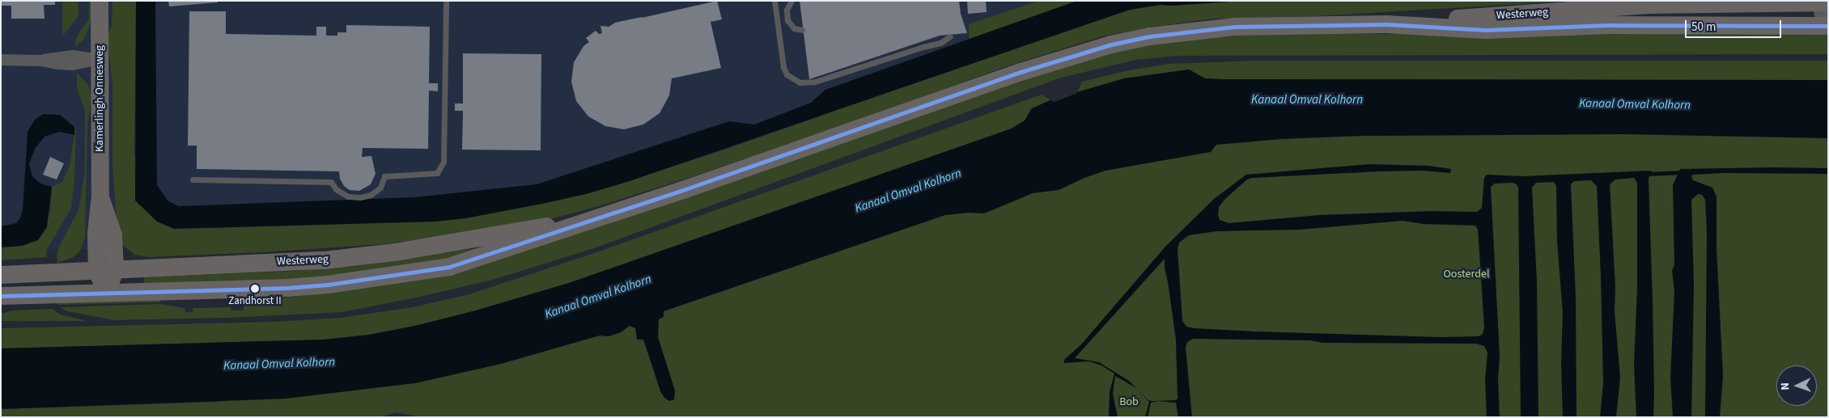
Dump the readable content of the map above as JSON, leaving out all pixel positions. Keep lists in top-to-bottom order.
{
  "streets": {
    "main road": ["Westerweg", "Kamerlingh Onnesweg"]
  },
  "crossings": [
    ["Westerweg", "Kamerlingh Onnesweg"]
  ],
  "water": ["Kanaal Omval Kolhorn"],
  "parks": ["Oosterdel", "Bob"],
  "places": ["Zandhorst II"],
  "scale_bar": "50 m",
  "north": "left"
}
